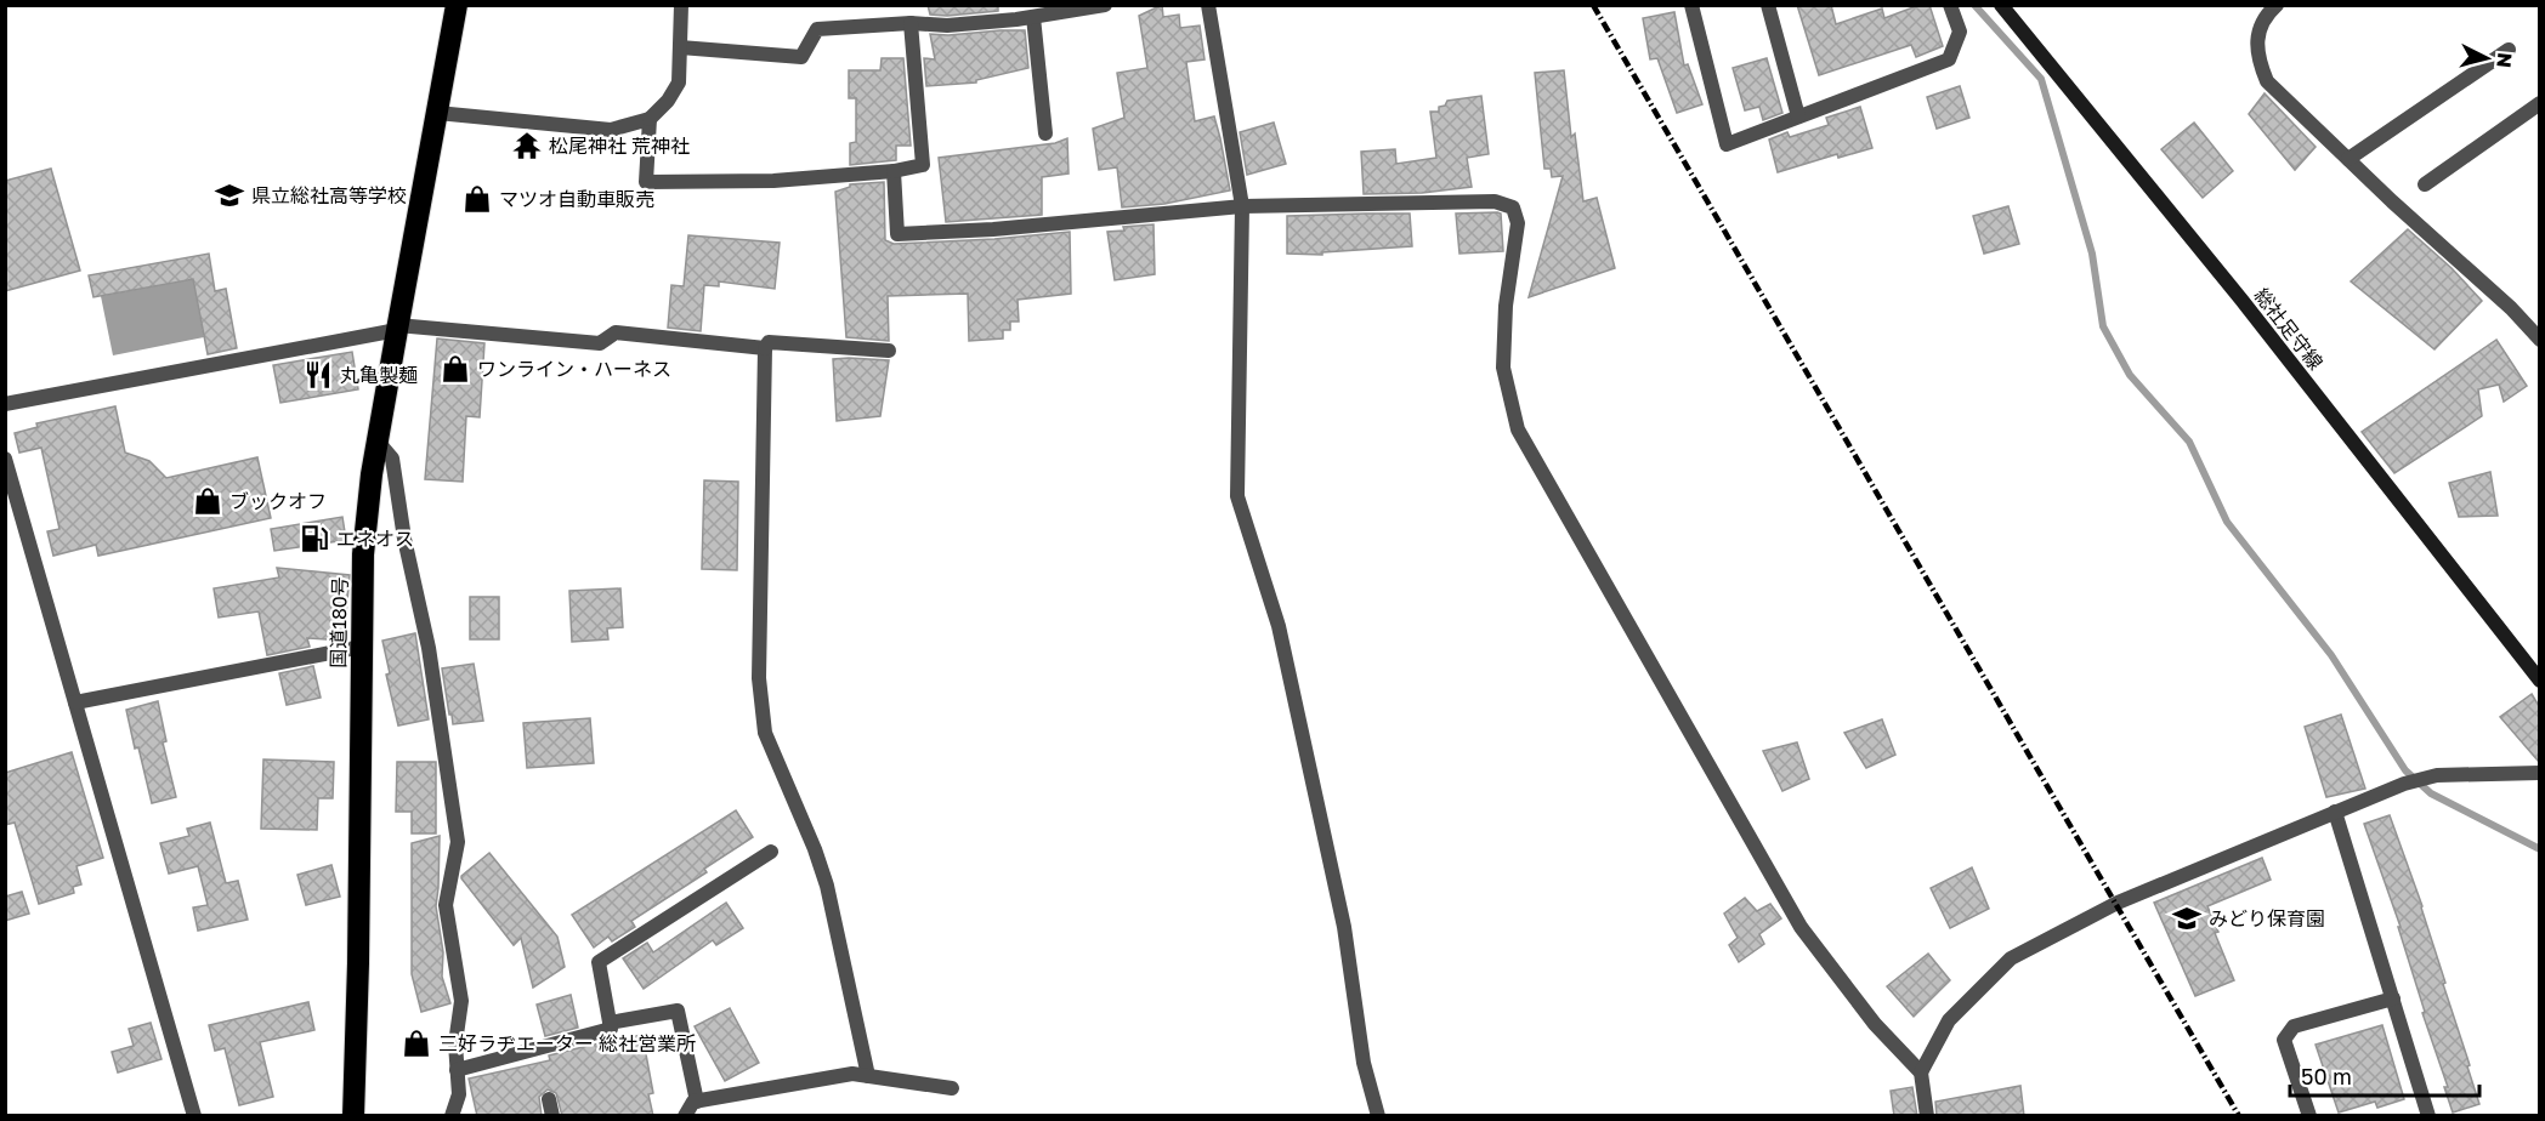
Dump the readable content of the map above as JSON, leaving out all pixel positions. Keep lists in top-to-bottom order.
{
  "streets": {
    "highway": ["国道180号"],
    "main road": ["総社足守線"]
  },
  "places": {
    "temple": ["松尾神社 荒神社"],
    "school or university": ["県立総社高等学校", "みどり保育園"],
    "shop": [
      "マツオ自動車販売",
      "ワンライン・ハーネス",
      "ブックオフ",
      "三好ラヂエーター 総社営業所"
    ],
    "restaurant": ["丸亀製麺"],
    "fuel station": ["エネオス"]
  },
  "scale_bar": "50 m",
  "north": "right"
}
